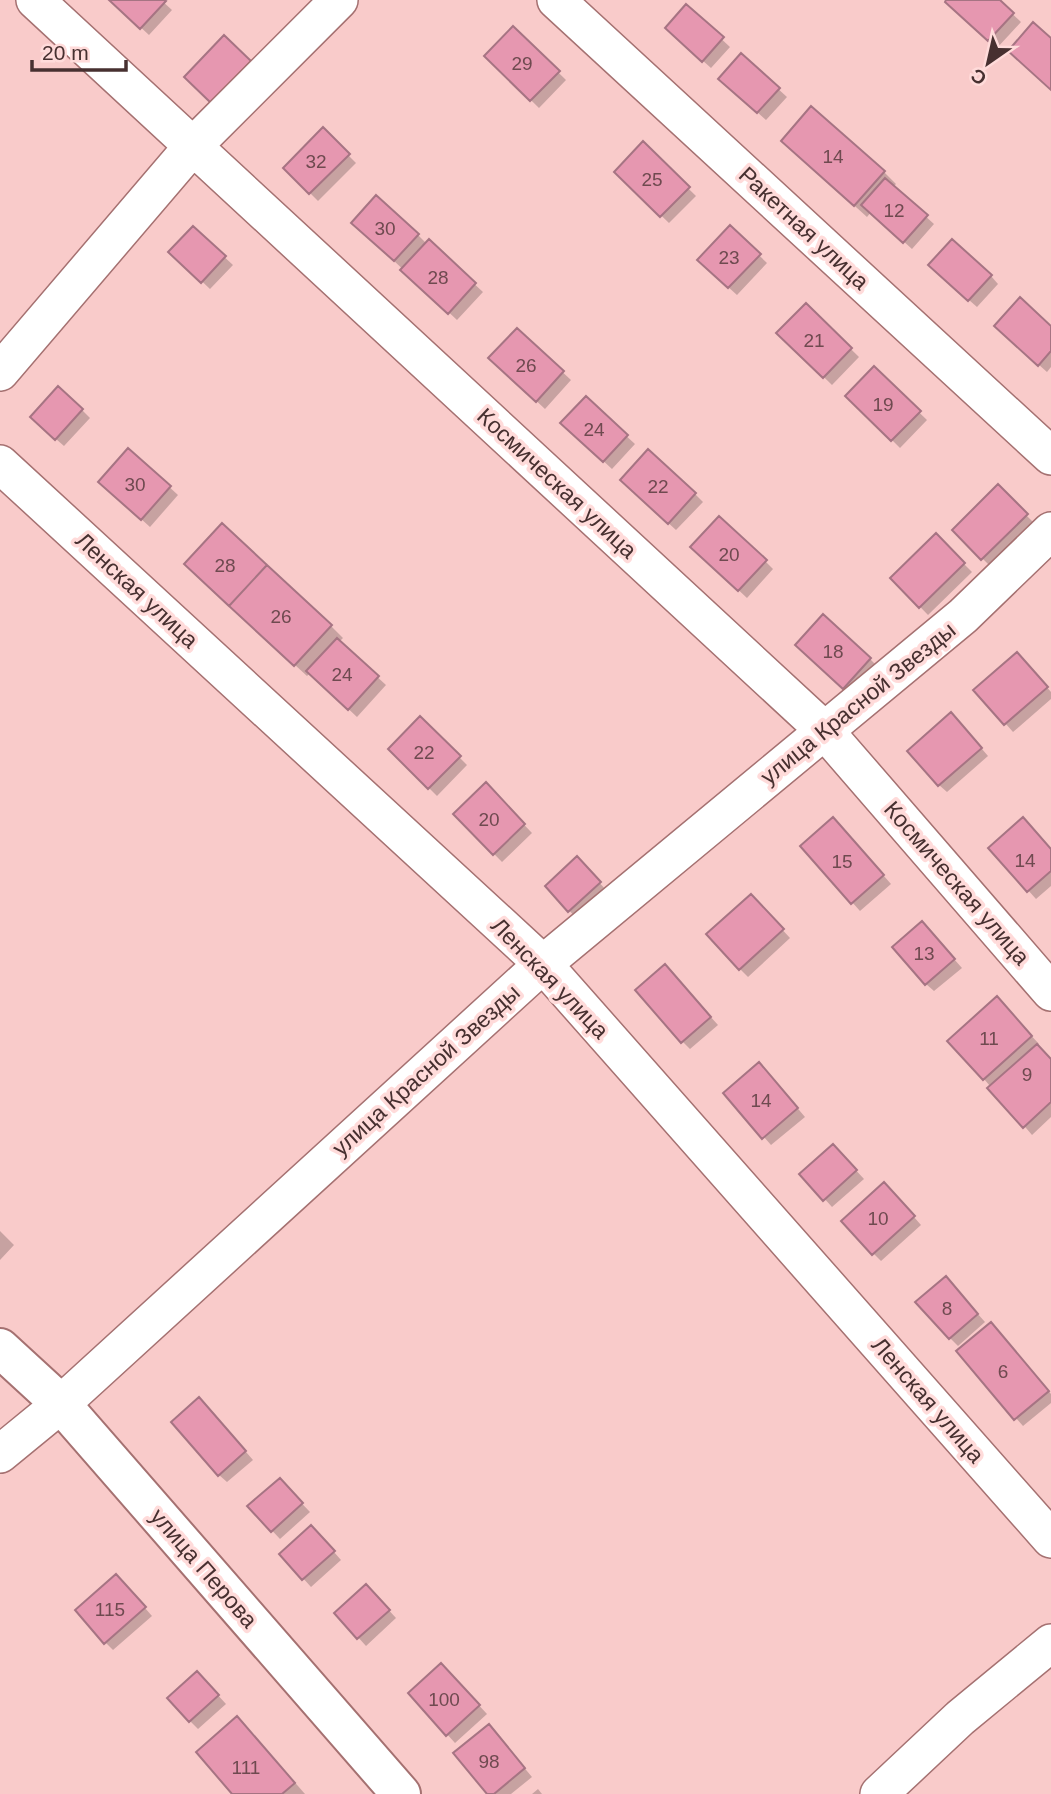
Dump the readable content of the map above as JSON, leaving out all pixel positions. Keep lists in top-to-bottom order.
{
  "streets": {
    "main road": ["улица Перова"],
    "street": [
      "Ракетная улица",
      "Космическая улица",
      "Ленская улица",
      "улица Красной Звезды"
    ]
  },
  "crossings": [
    ["Космическая улица", "улица Красной Звезды"],
    ["Ленская улица", "улица Красной Звезды"],
    ["улица Красной Звезды", "улица Перова"]
  ],
  "house_numbers": [
    "29",
    "14",
    "32",
    "25",
    "12",
    "30",
    "23",
    "28",
    "21",
    "26",
    "19",
    "24",
    "30",
    "22",
    "20",
    "28",
    "26",
    "18",
    "24",
    "22",
    "20",
    "14",
    "15",
    "13",
    "11",
    "9",
    "14",
    "10",
    "8",
    "6",
    "115",
    "100",
    "98",
    "111"
  ],
  "scale_bar": "20 m",
  "north": "bottom left"
}
